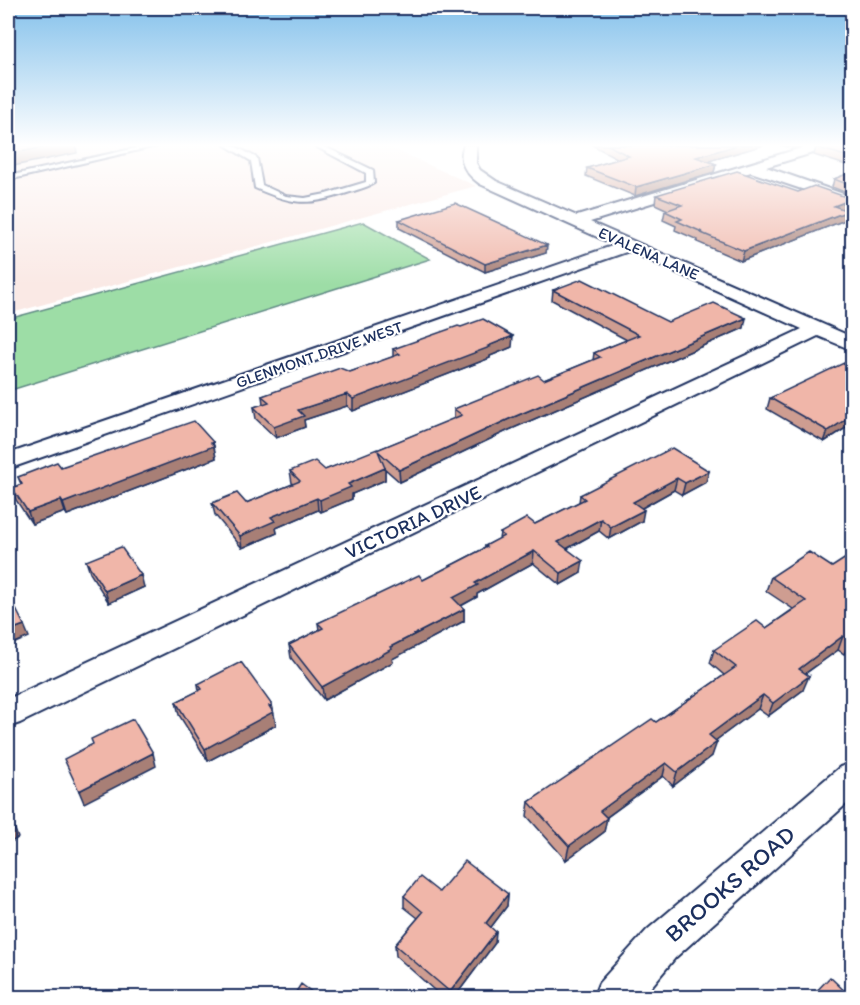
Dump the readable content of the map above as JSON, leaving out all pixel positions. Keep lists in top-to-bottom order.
{
  "streets": {
    "street": [
      "EVALENA LANE",
      "GLENMONT DRIVE WEST",
      "VICTORIA DRIVE",
      "BROOKS ROAD"
    ]
  },
  "crossings": [
    ["EVALENA LANE", "GLENMONT DRIVE WEST"],
    ["EVALENA LANE", "VICTORIA DRIVE"]
  ]
}
